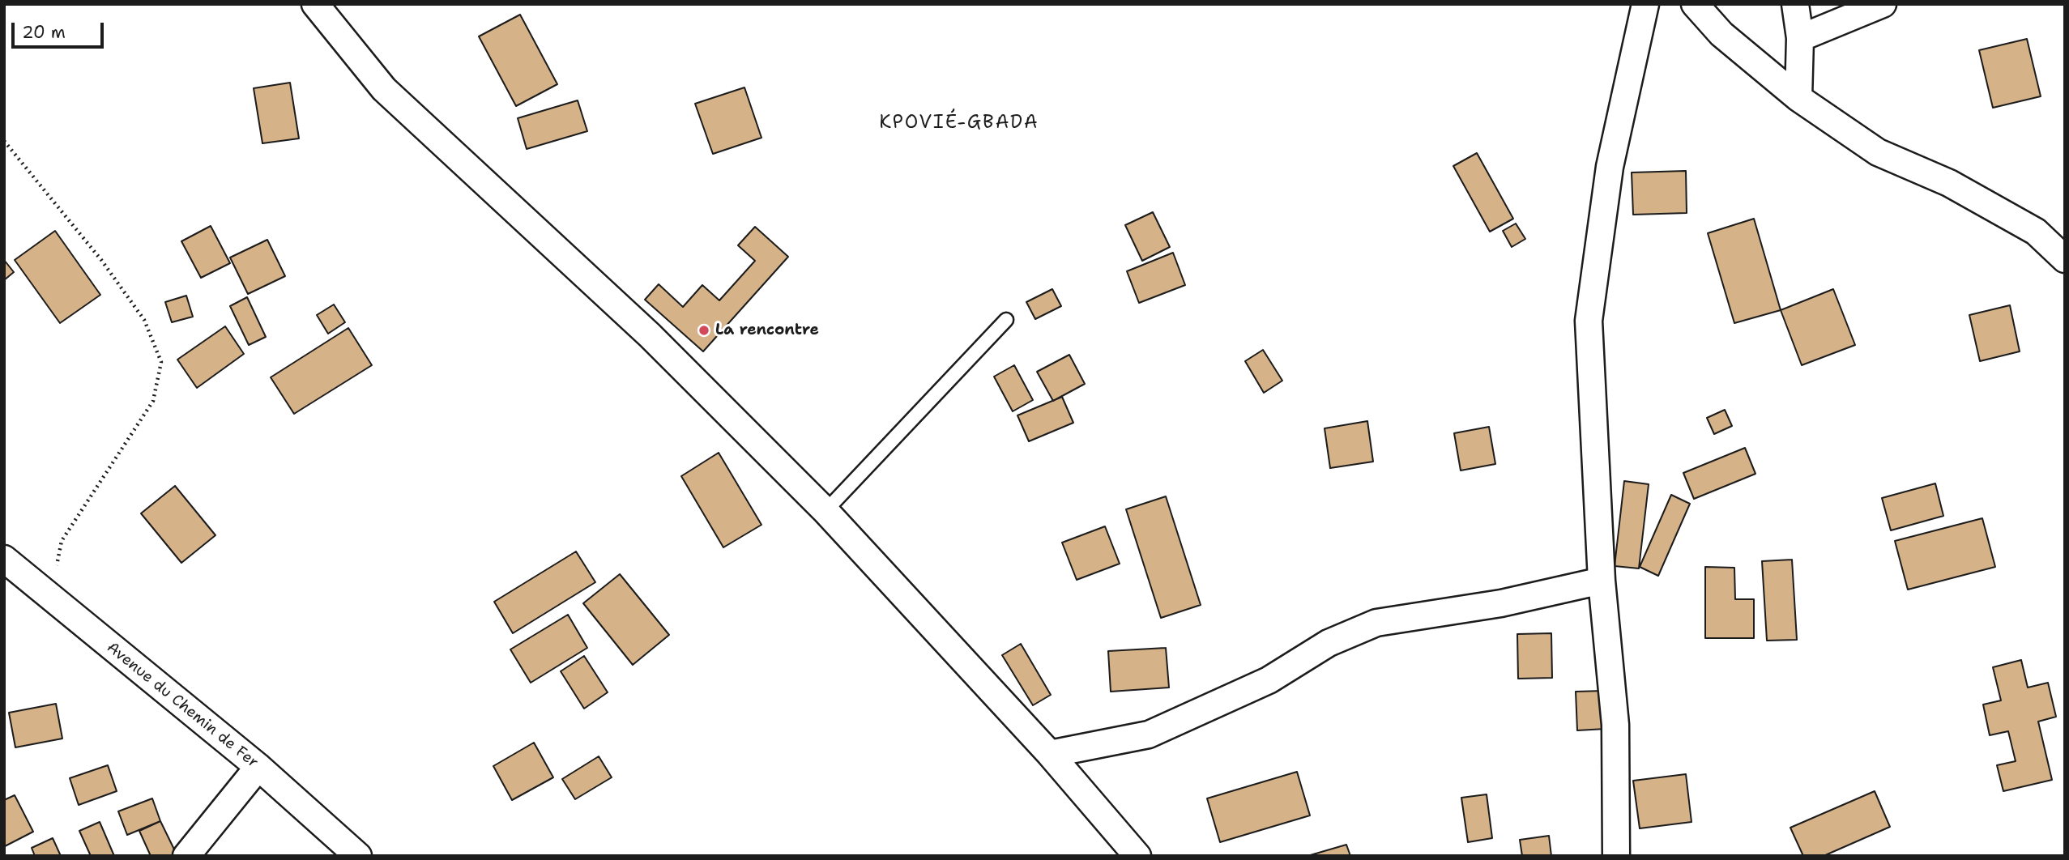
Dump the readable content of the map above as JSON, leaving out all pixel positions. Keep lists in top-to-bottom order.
{
  "streets": {
    "street": ["Avenue du Chemin de Fer"]
  },
  "districts": ["KPOVIÉ-GBADA"],
  "places": ["La rencontre"],
  "scale_bar": "20 m"
}
